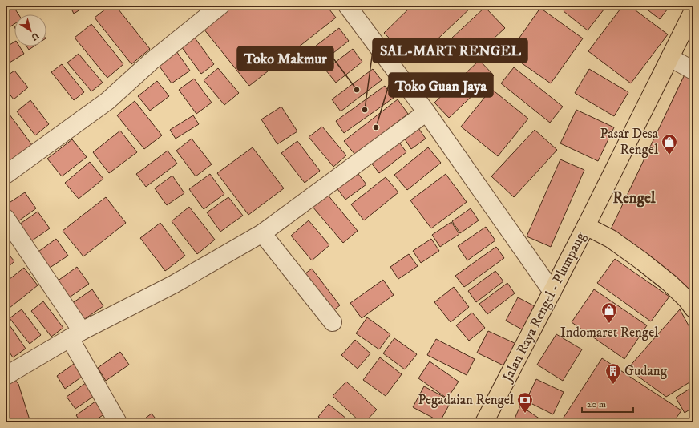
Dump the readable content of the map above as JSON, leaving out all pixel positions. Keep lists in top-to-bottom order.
{
  "streets": {
    "main road": ["Jalan Raya Rengel - Plumpang"]
  },
  "districts": ["Rengel"],
  "places": {
    "other": ["Toko Makmur", "SAL-MART RENGEL", "Toko Guan Jaya"],
    "shop": ["Pasar Desa Rengel", "Indomaret Rengel"],
    "building": ["Gudang"],
    "bank": ["Pegadaian Rengel"]
  },
  "scale_bar": "20 m",
  "north": "bottom right"
}
